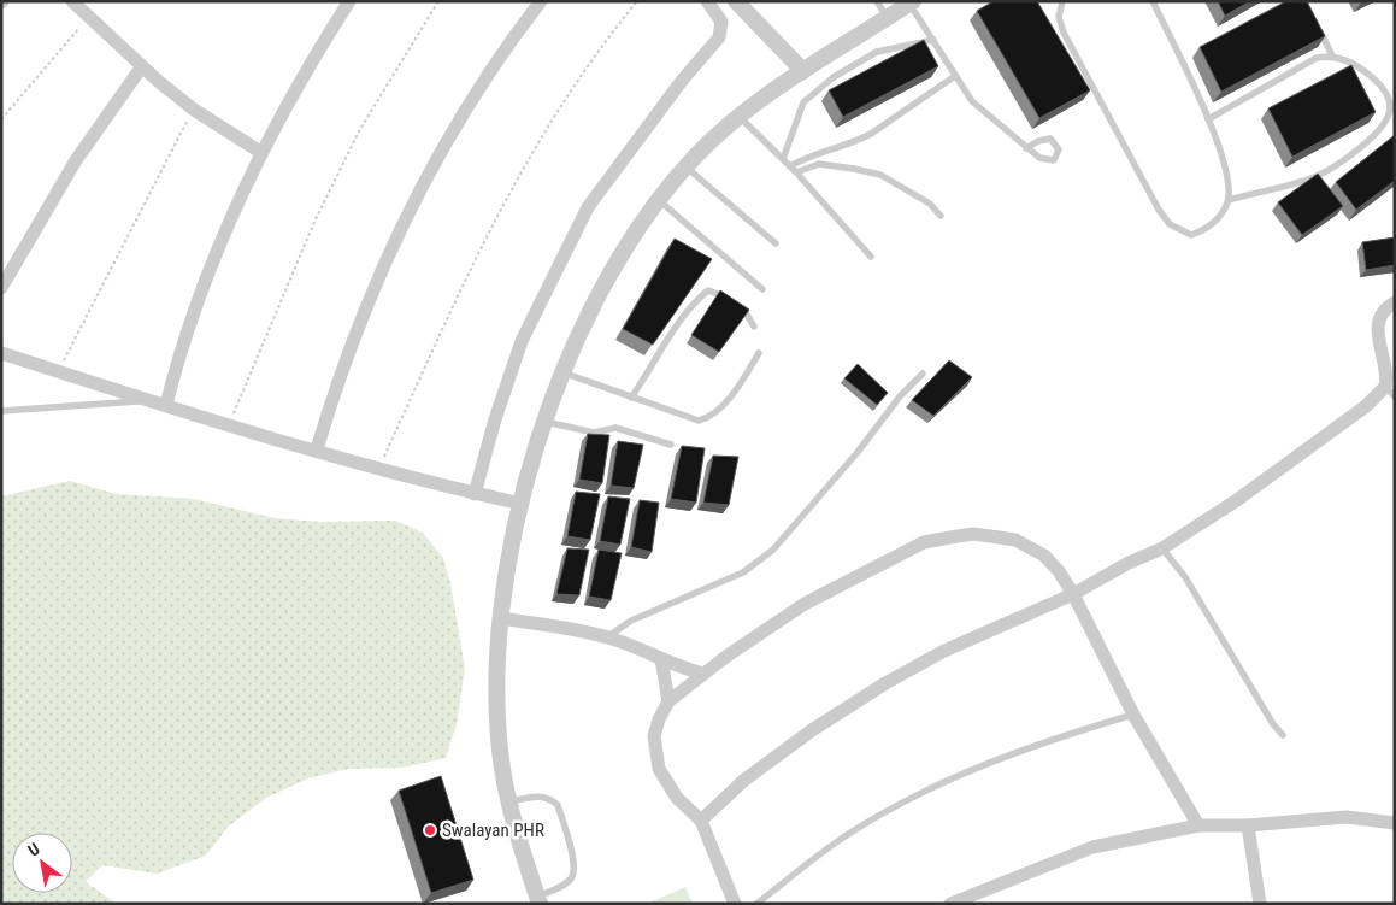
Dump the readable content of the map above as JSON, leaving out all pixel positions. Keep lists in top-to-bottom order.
{
  "places": ["Swalayan PHR"],
  "north": "top left"
}
